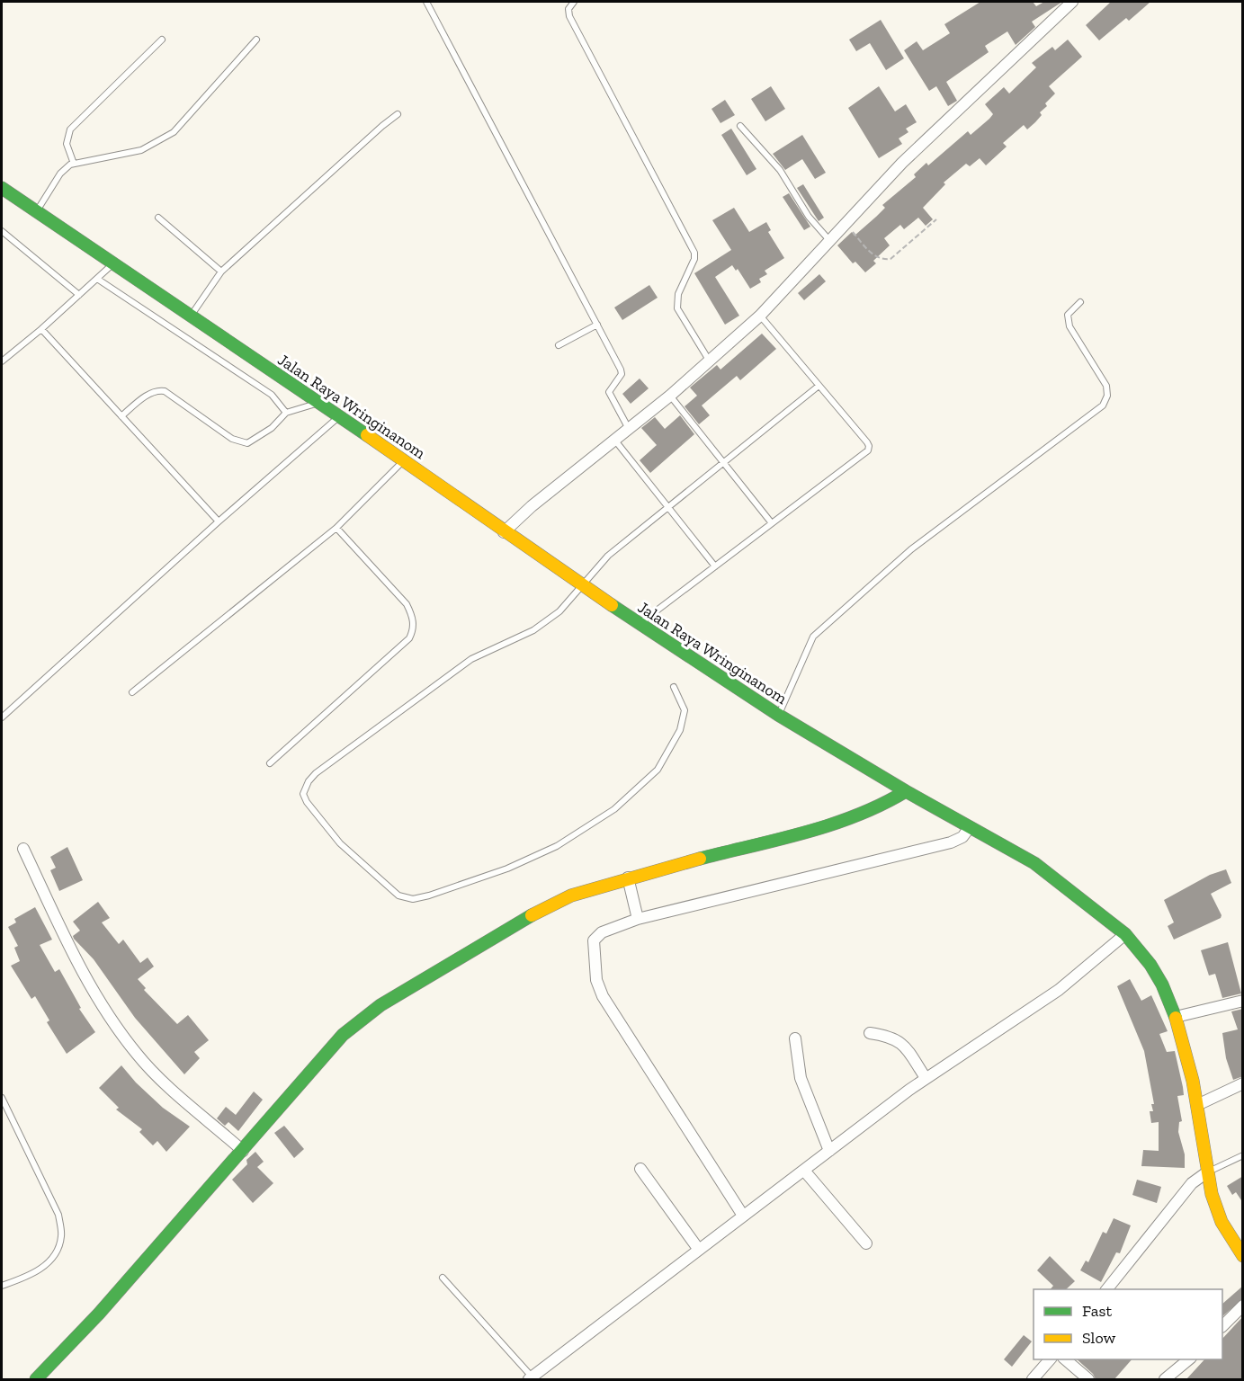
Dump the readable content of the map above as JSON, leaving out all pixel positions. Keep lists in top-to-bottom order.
{
  "streets": {
    "main road": ["Jalan Raya Wringinanom"]
  },
  "legend": ["Fast", "Slow"]
}
